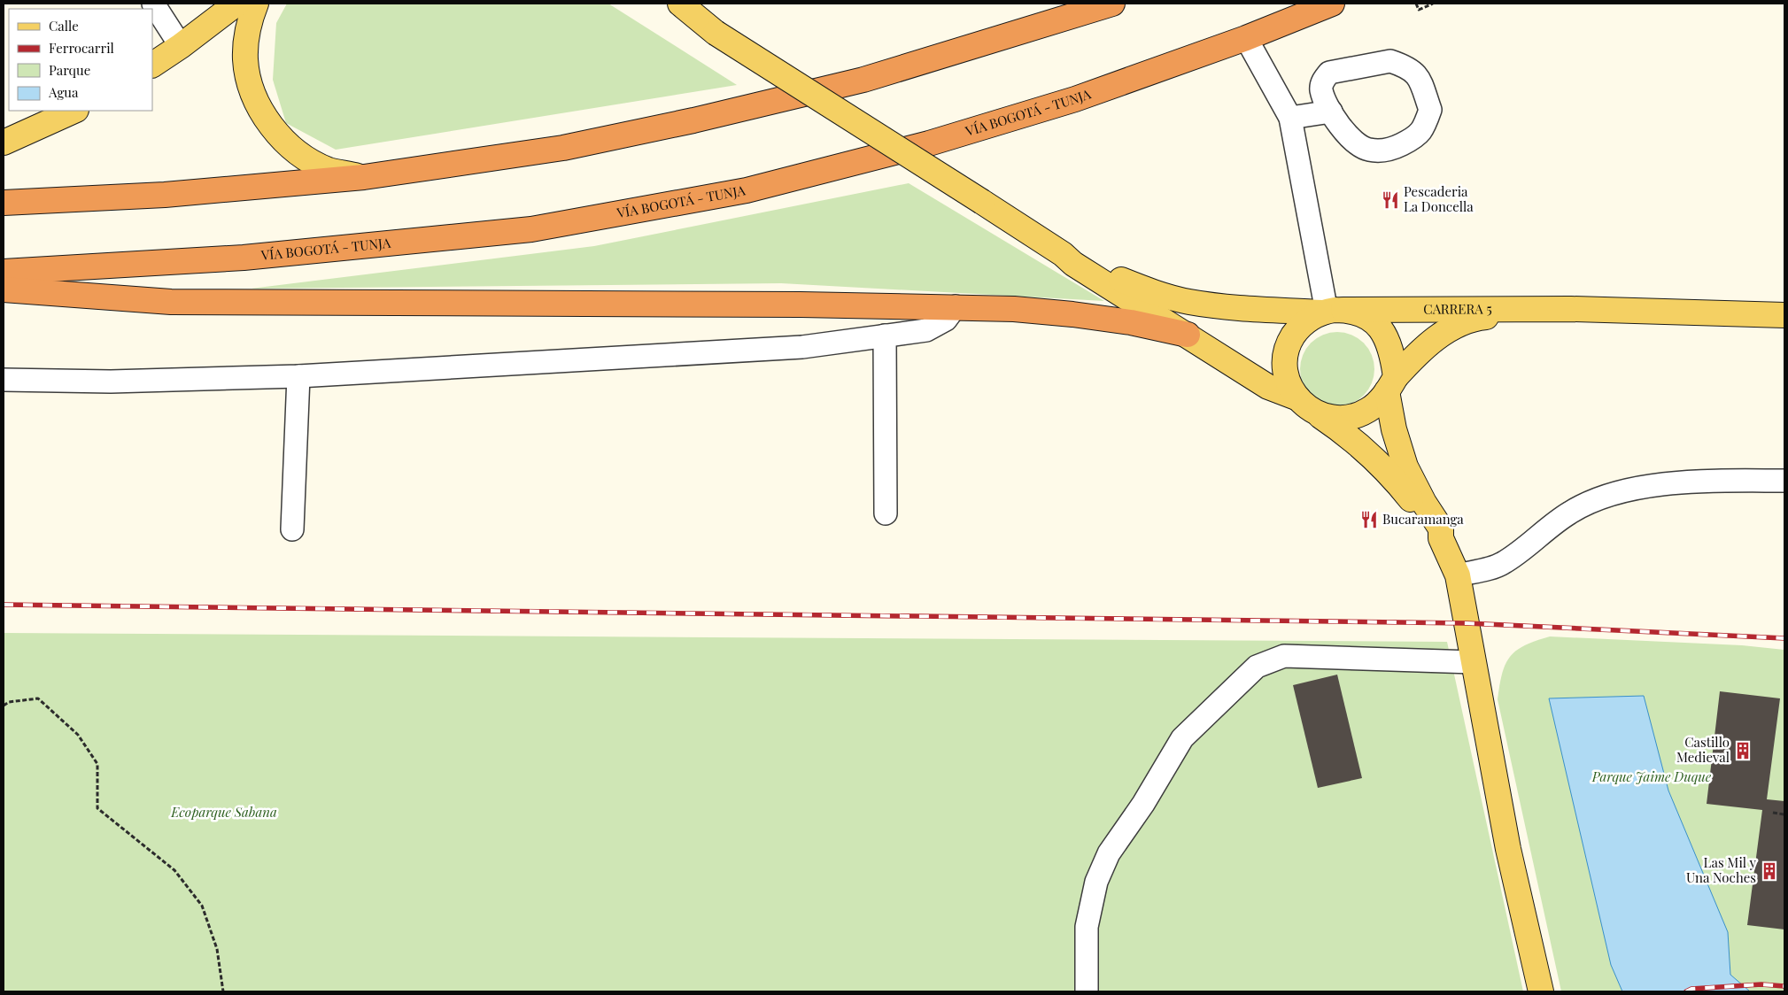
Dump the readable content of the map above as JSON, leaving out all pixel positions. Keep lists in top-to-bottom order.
{
  "streets": {
    "highway": ["VÍA BOGOTÁ - TUNJA"],
    "main road": ["CARRERA 5"]
  },
  "parks": ["Parque Jaime Duque", "Ecoparque Sabana"],
  "places": {
    "restaurant": ["Pescaderia La Doncella", "Bucaramanga"],
    "building": ["Castillo Medieval", "Las Mil y Una Noches"]
  },
  "legend": [
    "Calle",
    "Ferrocarril",
    "Parque",
    "Agua"
  ]
}
